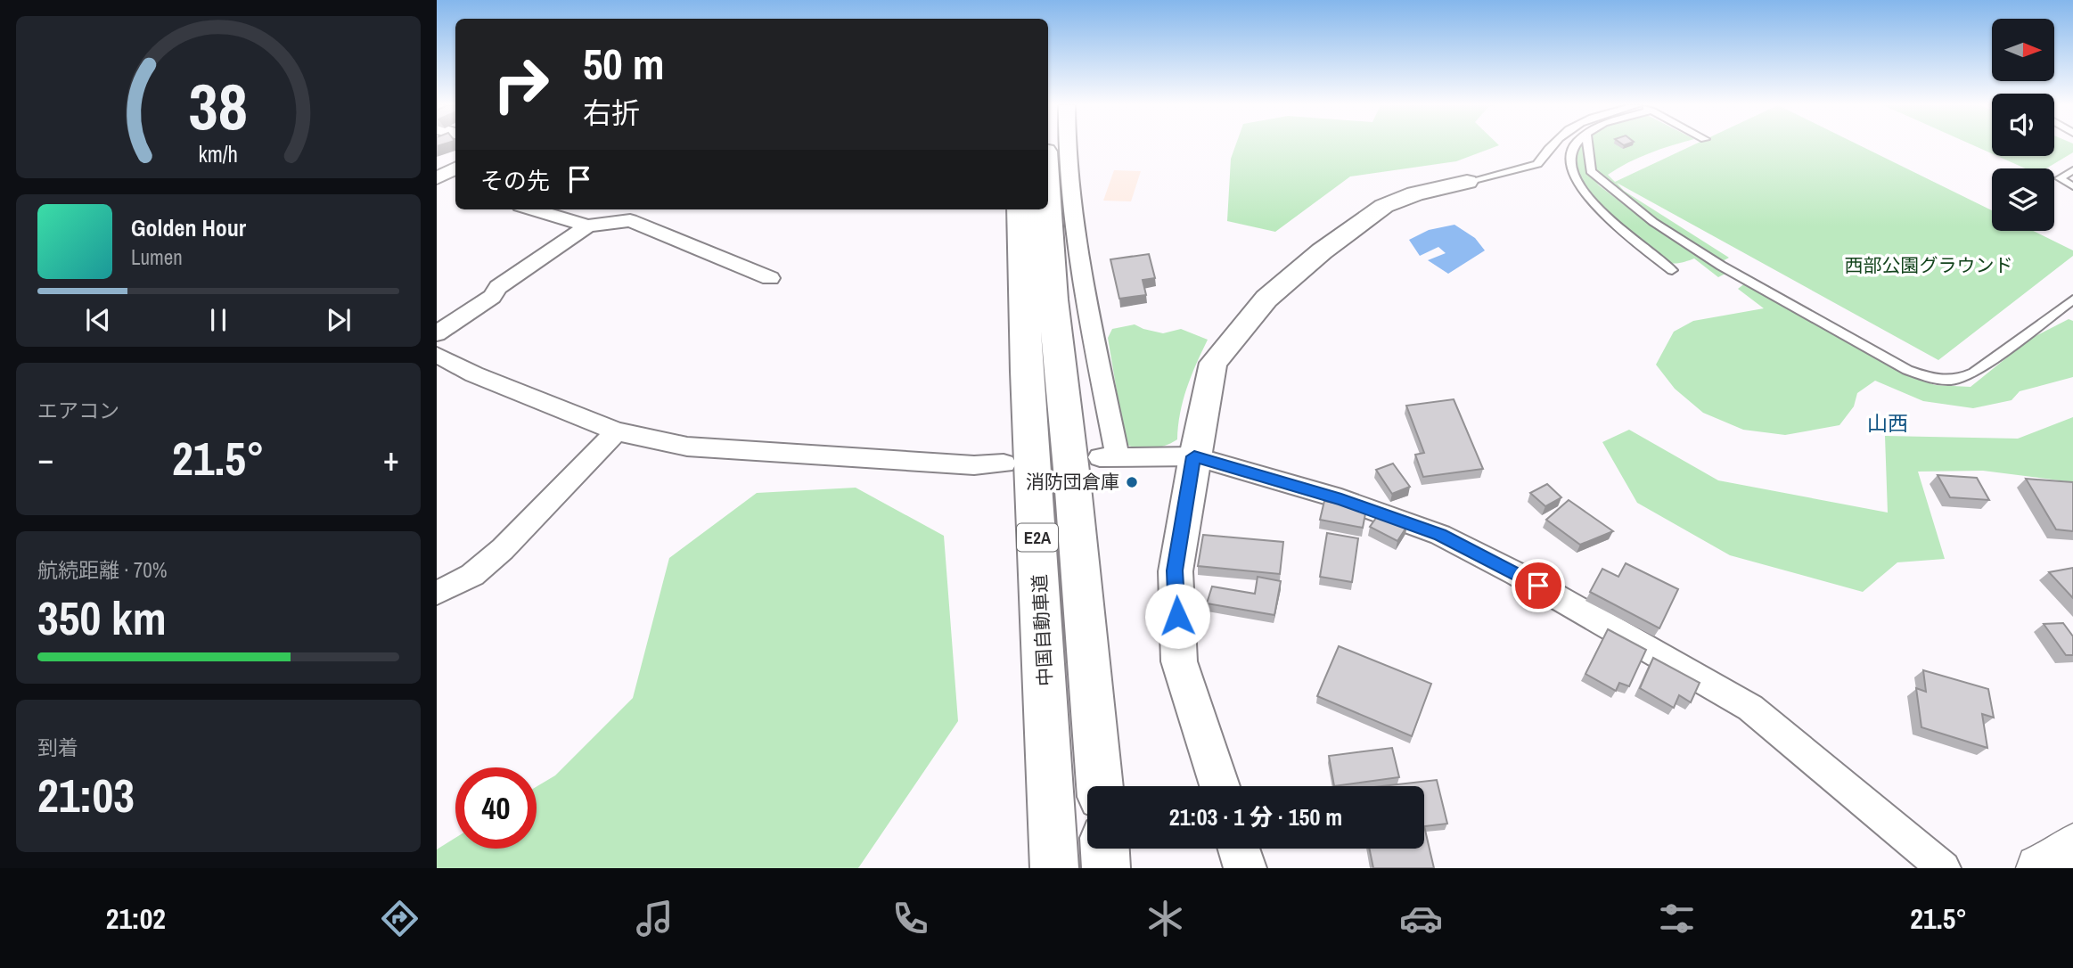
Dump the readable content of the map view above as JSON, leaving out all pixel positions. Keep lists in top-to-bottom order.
{
  "streets": {
    "highway": ["E2A", "中国自動車道"]
  },
  "districts": ["山西"],
  "parks": ["西部公園グラウンド"],
  "places": ["消防団倉庫"],
  "north": "right",
  "page": {
    "turn": ["50 m", "右折"],
    "then": "その先",
    "song": ["Golden Hour", "Lumen"],
    "tile": [
      "エアコン",
      ["航続距離 · 70%", "350 km"],
      ["到着", "21:03"]
    ],
    "heat": ["−", "21.5°", "+"],
    "limit": "40",
    "trip": "21:03 · 1 分 · 150 m",
    "tabs": ["21:02", "21.5°"],
    "gauge": ["38", "km/h"]
  }
}
